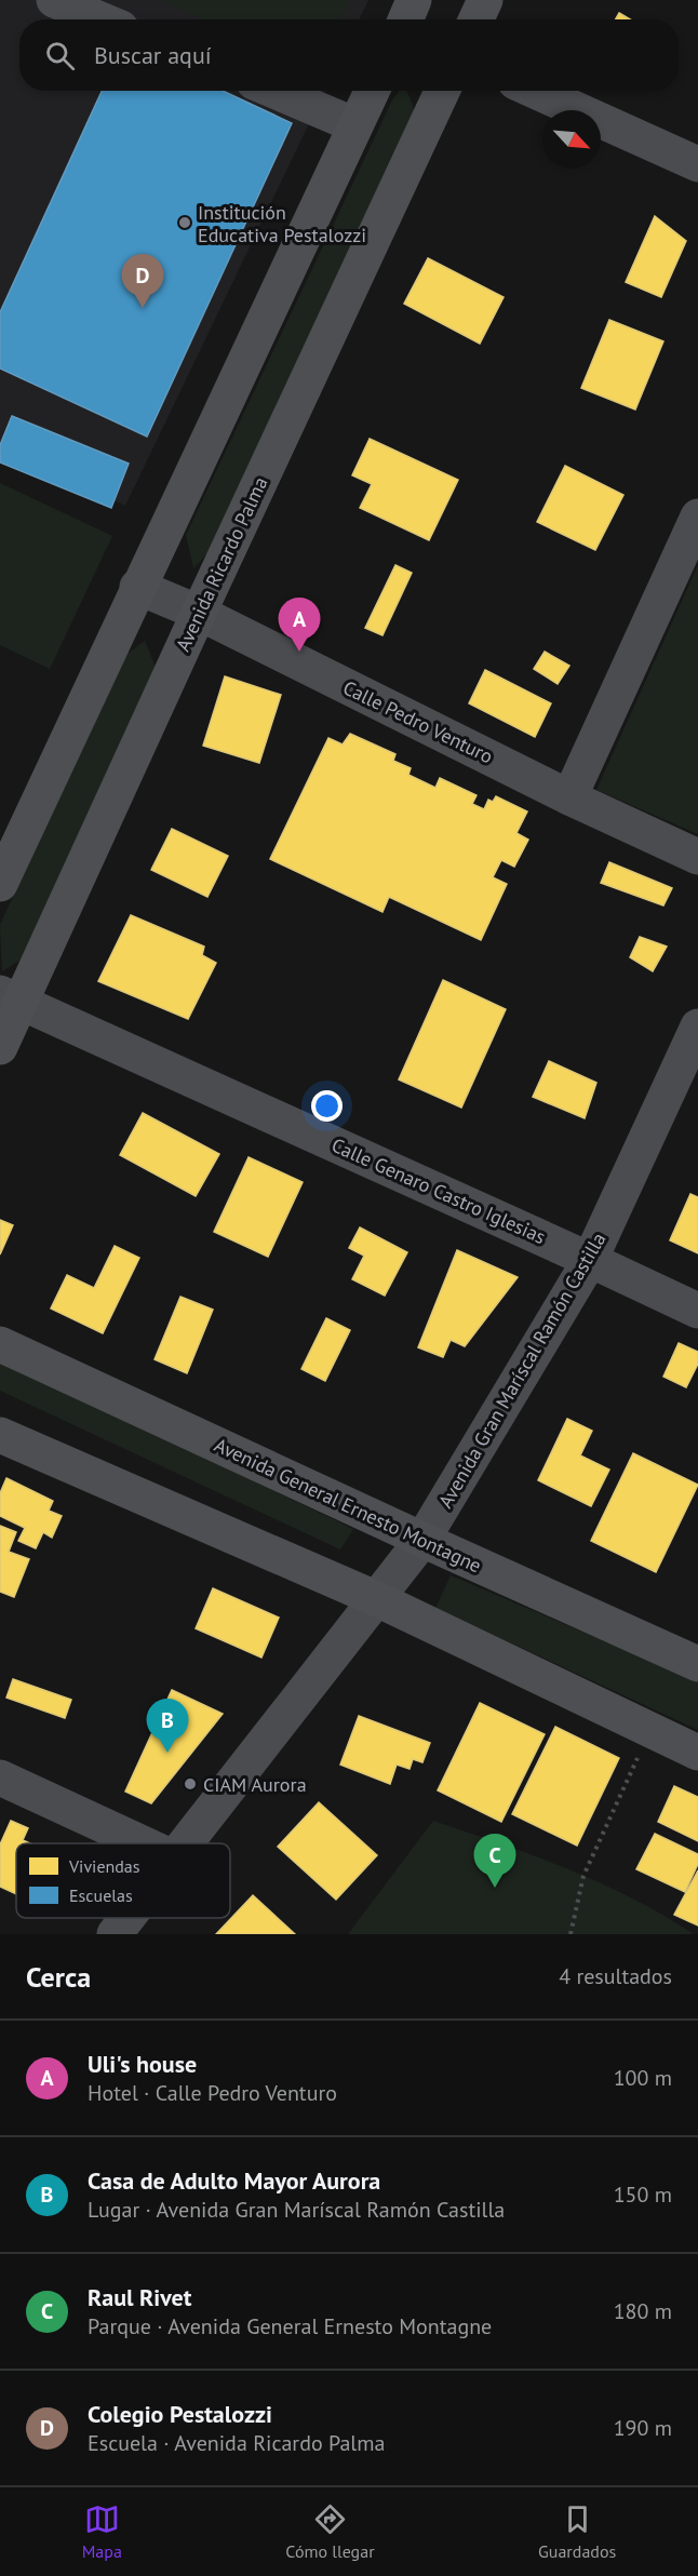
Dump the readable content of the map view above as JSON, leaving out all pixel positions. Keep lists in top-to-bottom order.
{
  "streets": {
    "main road": ["Avenida Ricardo Palma", "Avenida General Ernesto Montagne"],
    "street": ["Calle Pedro Venturo", "Calle Genaro Castro Iglesias", "Avenida Gran Maríscal Ramón Castilla"]
  },
  "crossings": [
    ["Avenida Ricardo Palma", "Calle Pedro Venturo"],
    ["Avenida Ricardo Palma", "Calle Genaro Castro Iglesias"],
    ["Calle Genaro Castro Iglesias", "Avenida Gran Maríscal Ramón Castilla"],
    ["Avenida Gran Maríscal Ramón Castilla", "Avenida General Ernesto Montagne"]
  ],
  "places": ["Institución Educativa Pestalozzi", "CIAM Aurora"],
  "legend": ["Viviendas", "Escuelas"],
  "north": "bottom right",
  "page": {
    "search": "Buscar aquí",
    "pins": [
      "D",
      "A",
      "B",
      "C"
    ],
    "heading": ["Cerca", "4 resultados"],
    "list": [
      {
        "mark": "A",
        "name": "Uli's house",
        "note": "Hotel · Calle Pedro Venturo",
        "value": "100 m"
      },
      {
        "mark": "B",
        "name": "Casa de Adulto Mayor Aurora",
        "note": "Lugar · Avenida Gran Maríscal Ramón Castilla",
        "value": "150 m"
      },
      {
        "mark": "C",
        "name": "Raul Rivet",
        "note": "Parque · Avenida General Ernesto Montagne",
        "value": "180 m"
      },
      {
        "mark": "D",
        "name": "Colegio Pestalozzi",
        "note": "Escuela · Avenida Ricardo Palma",
        "value": "190 m"
      }
    ],
    "nav": ["Mapa", "Cómo llegar", "Guardados"]
  }
}
